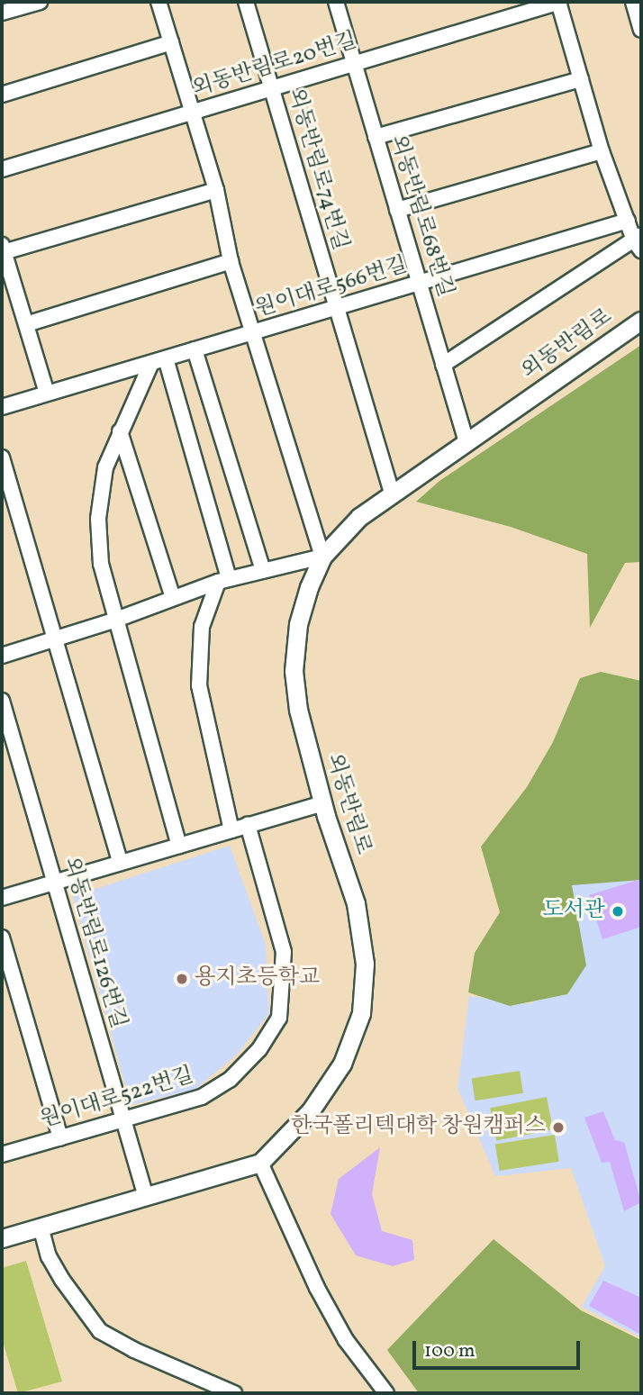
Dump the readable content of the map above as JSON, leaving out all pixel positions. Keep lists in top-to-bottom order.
{
  "streets": {
    "main road": ["외동반림로"],
    "street": [
      "외동반림로20번길",
      "외동반림로74번길",
      "외동반림로68번길",
      "원이대로566번길",
      "외동반림로126번길",
      "원이대로522번길"
    ]
  },
  "crossings": [
    ["외동반림로20번길", "외동반림로74번길"],
    ["외동반림로20번길", "외동반림로68번길"],
    ["외동반림로74번길", "원이대로566번길"],
    ["외동반림로74번길", "외동반림로"],
    ["외동반림로68번길", "원이대로566번길"],
    ["외동반림로68번길", "외동반림로"],
    ["외동반림로126번길", "원이대로522번길"]
  ],
  "places": ["도서관", "용지초등학교", "한국폴리텍대학 창원캠퍼스"],
  "scale_bar": "100 m"
}
